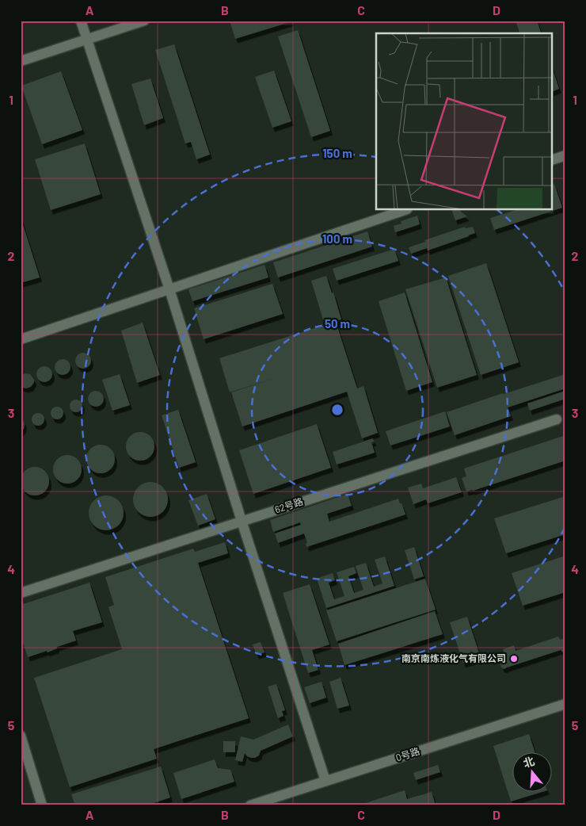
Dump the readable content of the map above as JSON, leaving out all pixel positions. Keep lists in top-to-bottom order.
{
  "streets": {
    "street": ["62号路", "0号路"]
  },
  "places": ["南京南炼液化气有限公司"],
  "north": "top",
  "grid": {
    "columns": [
      "A",
      "B",
      "C",
      "D"
    ],
    "rows": [
      "1",
      "2",
      "3",
      "4",
      "5"
    ]
  },
  "rings": ["150 m", "100 m", "50 m"]
}
